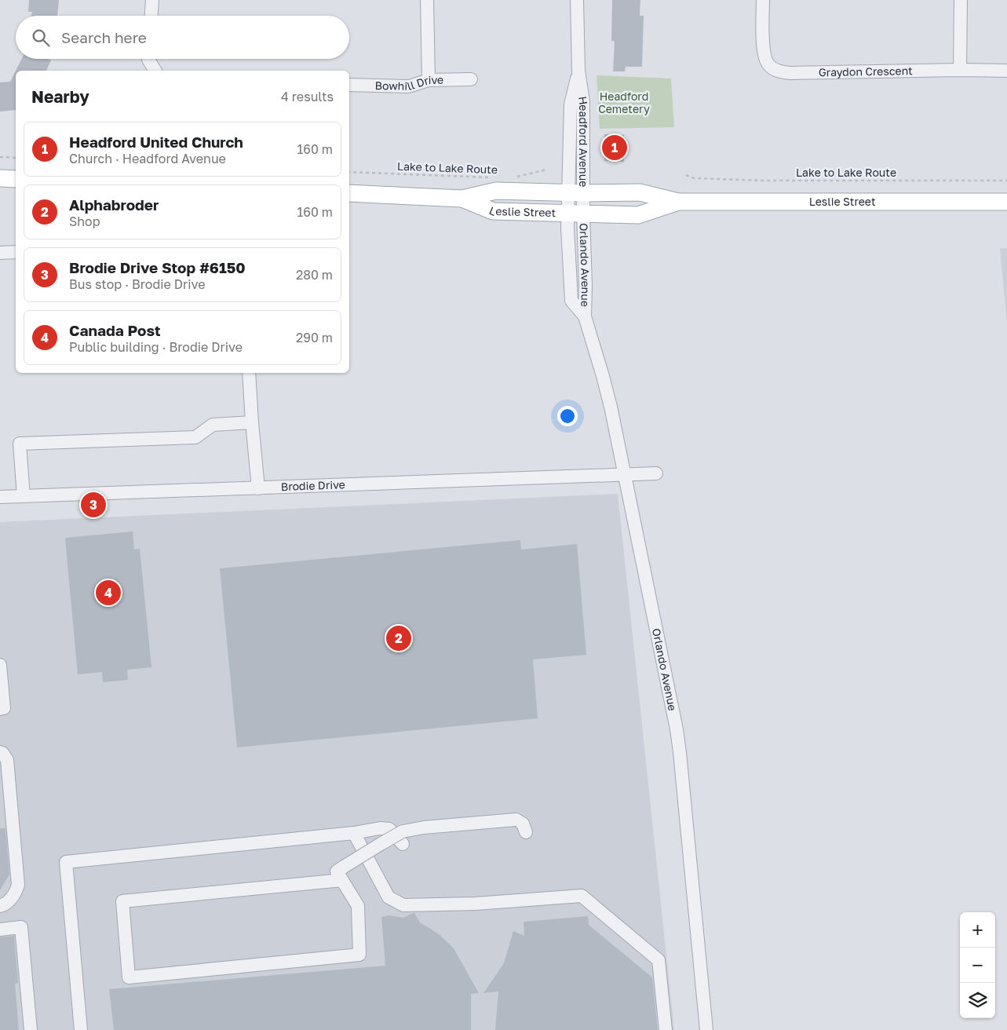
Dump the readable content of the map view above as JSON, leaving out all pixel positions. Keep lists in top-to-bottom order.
{
  "streets": {
    "main road": ["Leslie Street"],
    "street": [
      "Graydon Crescent",
      "Bowhill Drive",
      "Headford Avenue",
      "Orlando Avenue",
      "Brodie Drive"
    ],
    "path": ["Lake to Lake Route"]
  },
  "crossings": [
    ["Headford Avenue", "Leslie Street"],
    ["Headford Avenue", "Orlando Avenue"],
    ["Leslie Street", "Orlando Avenue"],
    ["Orlando Avenue", "Brodie Drive"]
  ],
  "parks": ["Headford Cemetery"],
  "page": {
    "search": "Search here",
    "heading": ["Nearby", "4 results"],
    "list": [
      {
        "mark": "1",
        "name": "Headford United Church",
        "note": "Church · Headford Avenue",
        "value": "160 m"
      },
      {
        "mark": "2",
        "name": "Alphabroder",
        "note": "Shop",
        "value": "160 m"
      },
      {
        "mark": "3",
        "name": "Brodie Drive Stop #6150",
        "note": "Bus stop · Brodie Drive",
        "value": "280 m"
      },
      {
        "mark": "4",
        "name": "Canada Post",
        "note": "Public building · Brodie Drive",
        "value": "290 m"
      }
    ],
    "pins": [
      "1",
      "3",
      "4",
      "2"
    ],
    "map_buttons": ["+", "−"]
  }
}
